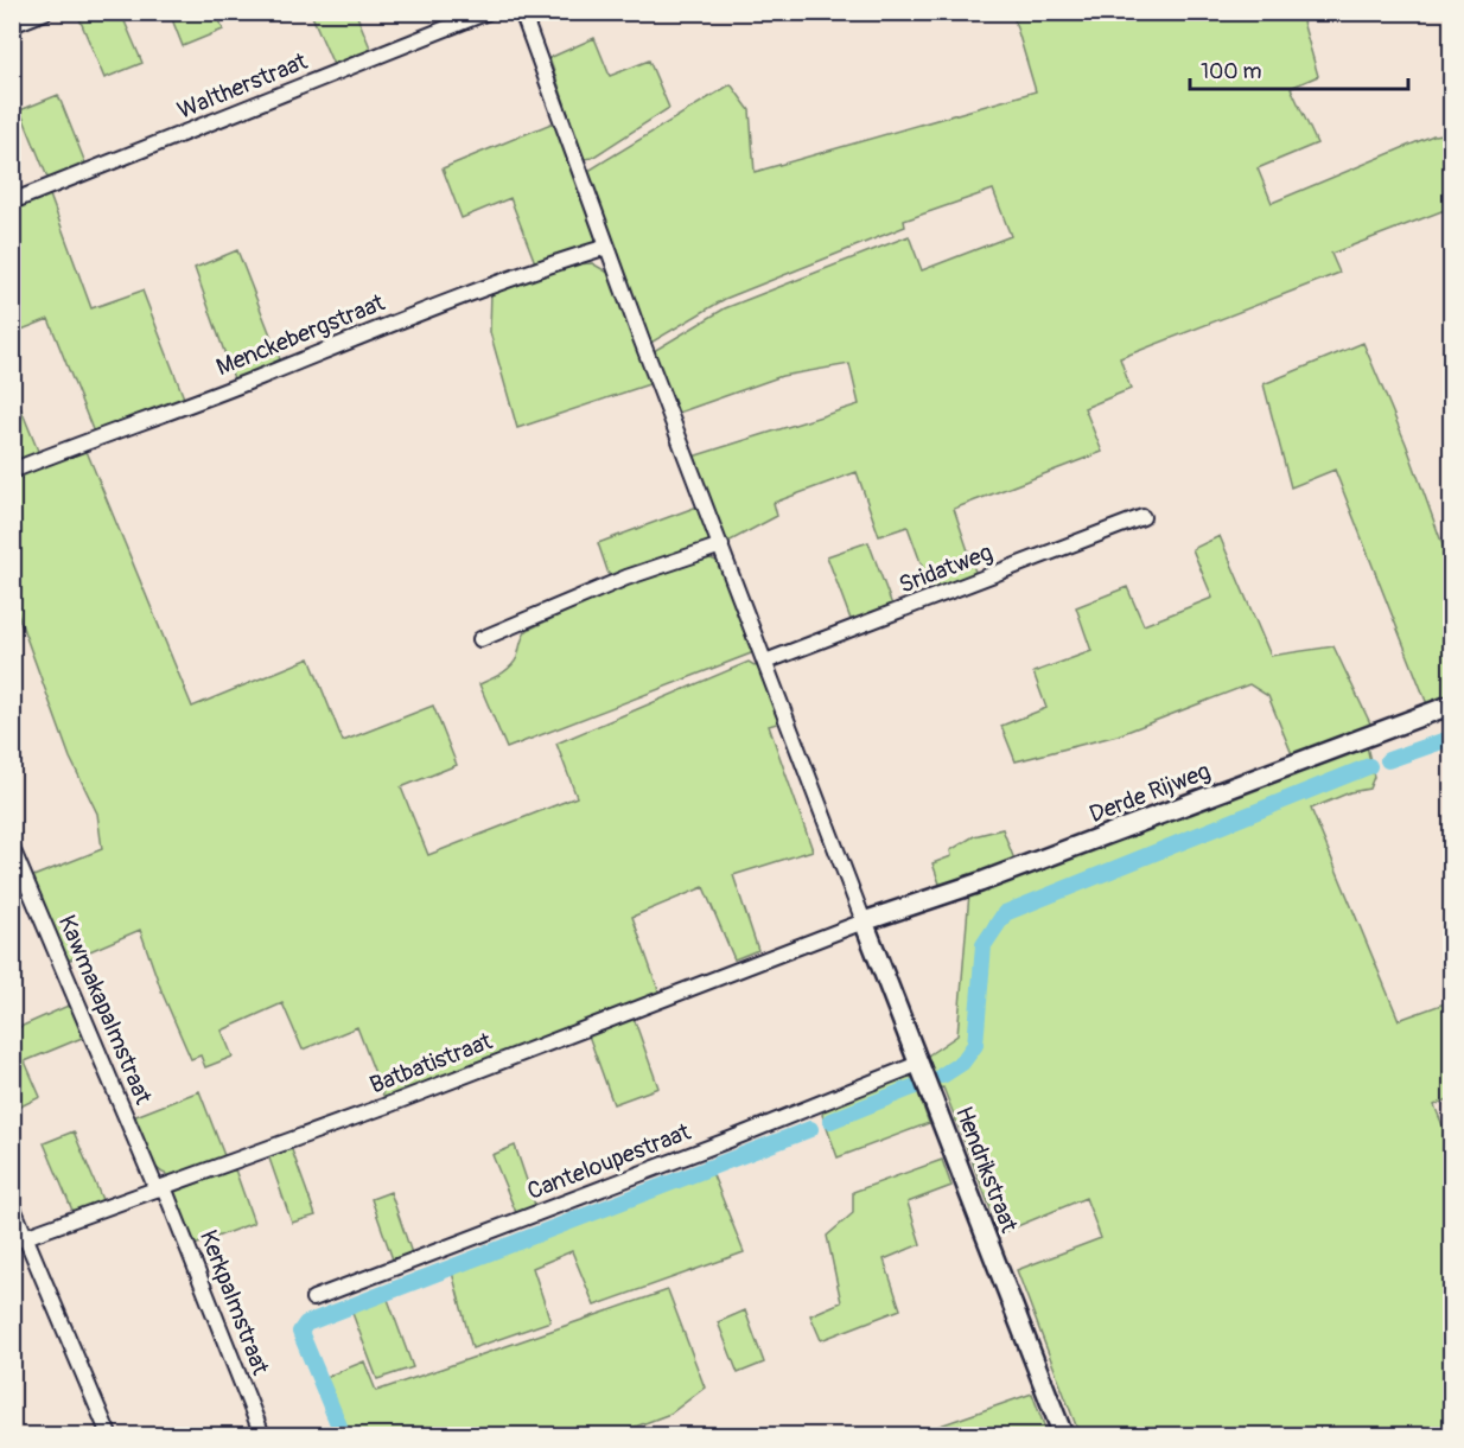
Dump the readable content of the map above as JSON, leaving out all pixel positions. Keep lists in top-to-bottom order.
{
  "streets": {
    "street": [
      "Waltherstraat",
      "Menckebergstraat",
      "Sridatweg",
      "Derde Rijweg",
      "Kawmakapalmstraat",
      "Batbatistraat",
      "Canteloupestraat",
      "Hendrikstraat",
      "Kerkpalmstraat"
    ]
  },
  "crossings": [
    ["Derde Rijweg", "Batbatistraat"],
    ["Derde Rijweg", "Hendrikstraat"],
    ["Kawmakapalmstraat", "Batbatistraat"],
    ["Kawmakapalmstraat", "Kerkpalmstraat"],
    ["Batbatistraat", "Hendrikstraat"],
    ["Batbatistraat", "Kerkpalmstraat"],
    ["Canteloupestraat", "Hendrikstraat"]
  ],
  "scale_bar": "100 m"
}
